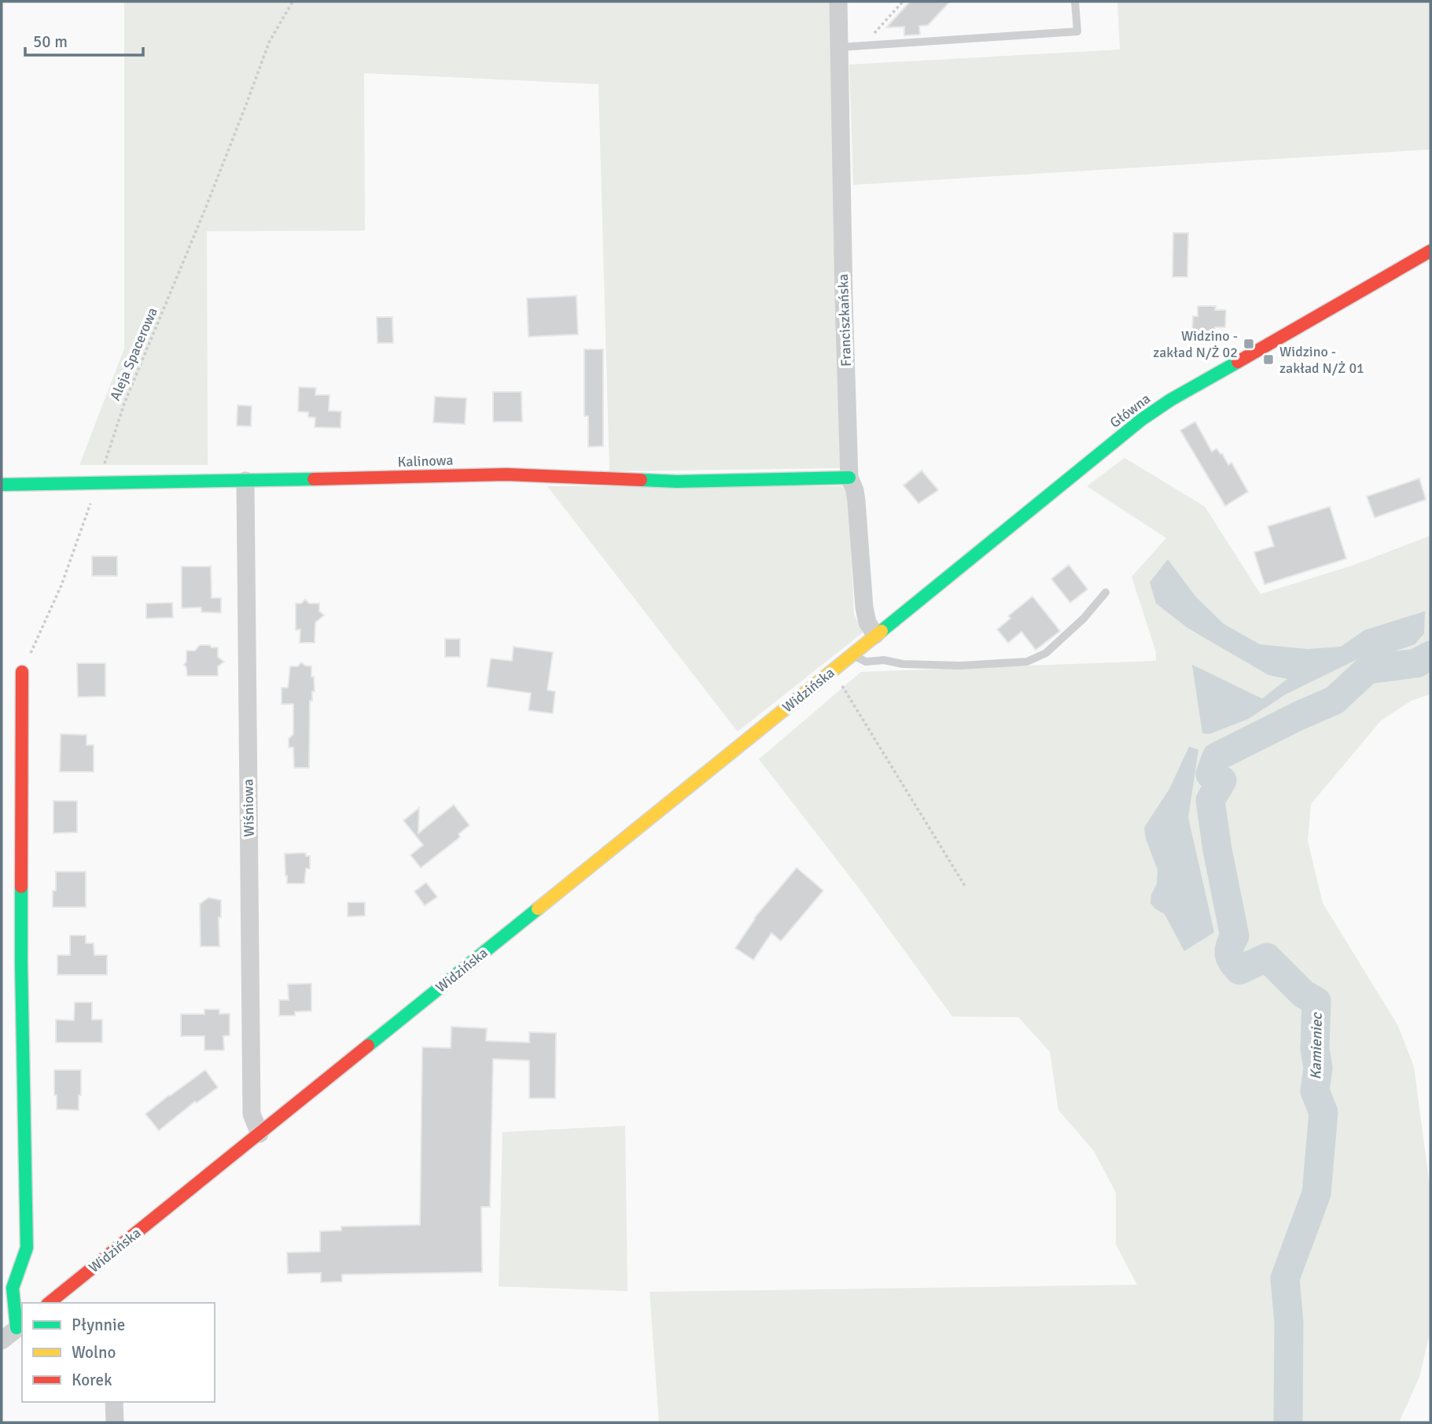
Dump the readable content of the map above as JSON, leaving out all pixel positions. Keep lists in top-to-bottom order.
{
  "streets": {
    "street": [
      "Franciszkańska",
      "Główna",
      "Kalinowa",
      "Widzińska",
      "Wiśniowa"
    ],
    "path": ["Aleja Spacerowa"]
  },
  "crossings": [
    ["Franciszkańska", "Główna"],
    ["Franciszkańska", "Kalinowa"],
    ["Franciszkańska", "Widzińska"],
    ["Aleja Spacerowa", "Kalinowa"],
    ["Główna", "Widzińska"],
    ["Kalinowa", "Wiśniowa"],
    ["Widzińska", "Wiśniowa"]
  ],
  "water": ["Kamieniec"],
  "places": {
    "transit": ["Widzino - zakład N/Ż 02", "Widzino - zakład N/Ż 01"]
  },
  "legend": ["Płynnie", "Wolno", "Korek"],
  "scale_bar": "50 m"
}
